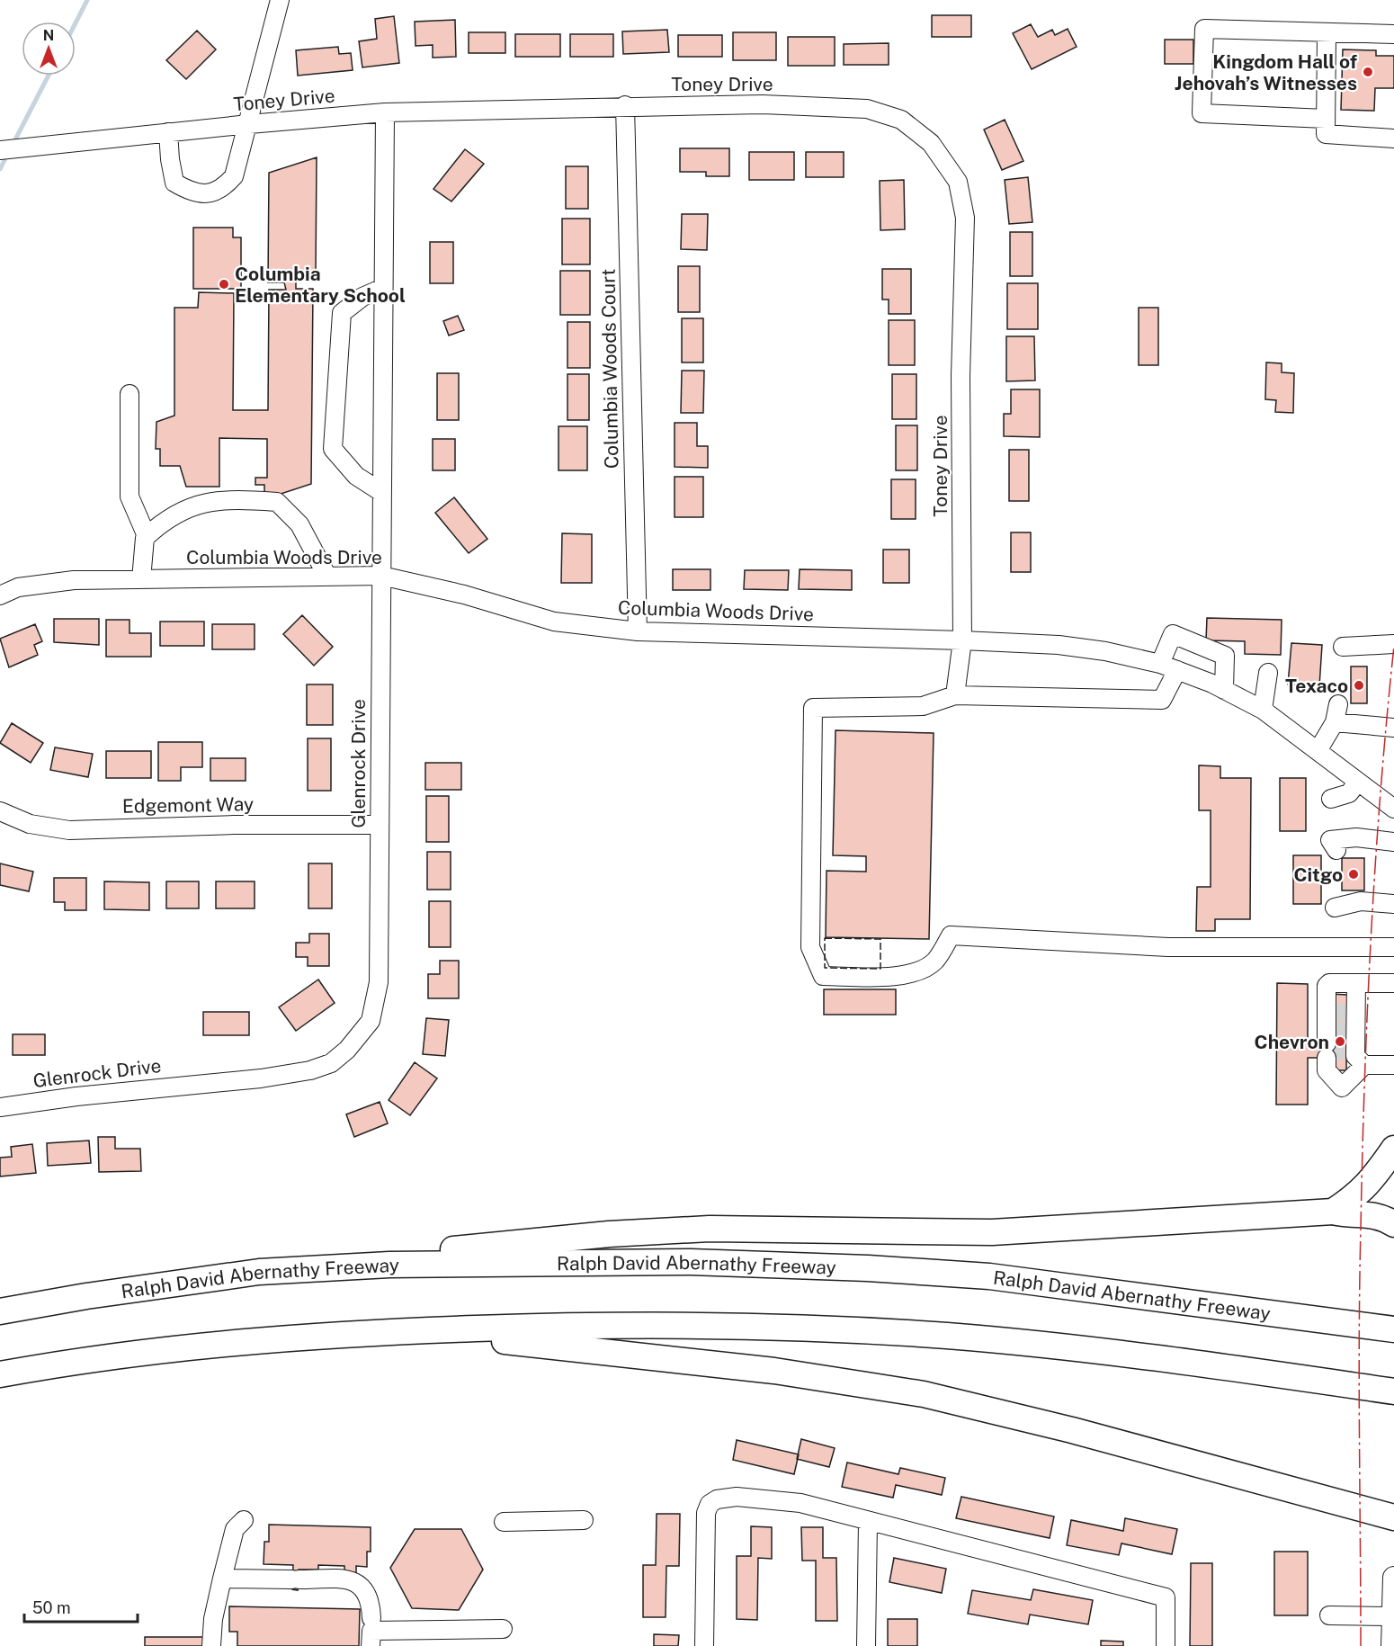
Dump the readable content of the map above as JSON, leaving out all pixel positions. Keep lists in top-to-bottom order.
{
  "streets": {
    "highway": ["Ralph David Abernathy Freeway"],
    "street": [
      "Toney Drive",
      "Columbia Woods Court",
      "Columbia Woods Drive",
      "Glenrock Drive",
      "Edgemont Way"
    ]
  },
  "crossings": [
    ["Toney Drive", "Columbia Woods Court"],
    ["Toney Drive", "Columbia Woods Drive"],
    ["Toney Drive", "Glenrock Drive"],
    ["Columbia Woods Court", "Columbia Woods Drive"],
    ["Columbia Woods Drive", "Glenrock Drive"],
    ["Glenrock Drive", "Edgemont Way"]
  ],
  "places": [
    "Kingdom Hall of Jehovah’s Witnesses",
    "Columbia Elementary School",
    "Texaco",
    "Citgo",
    "Chevron"
  ],
  "scale_bar": "50 m",
  "north": "top"
}
